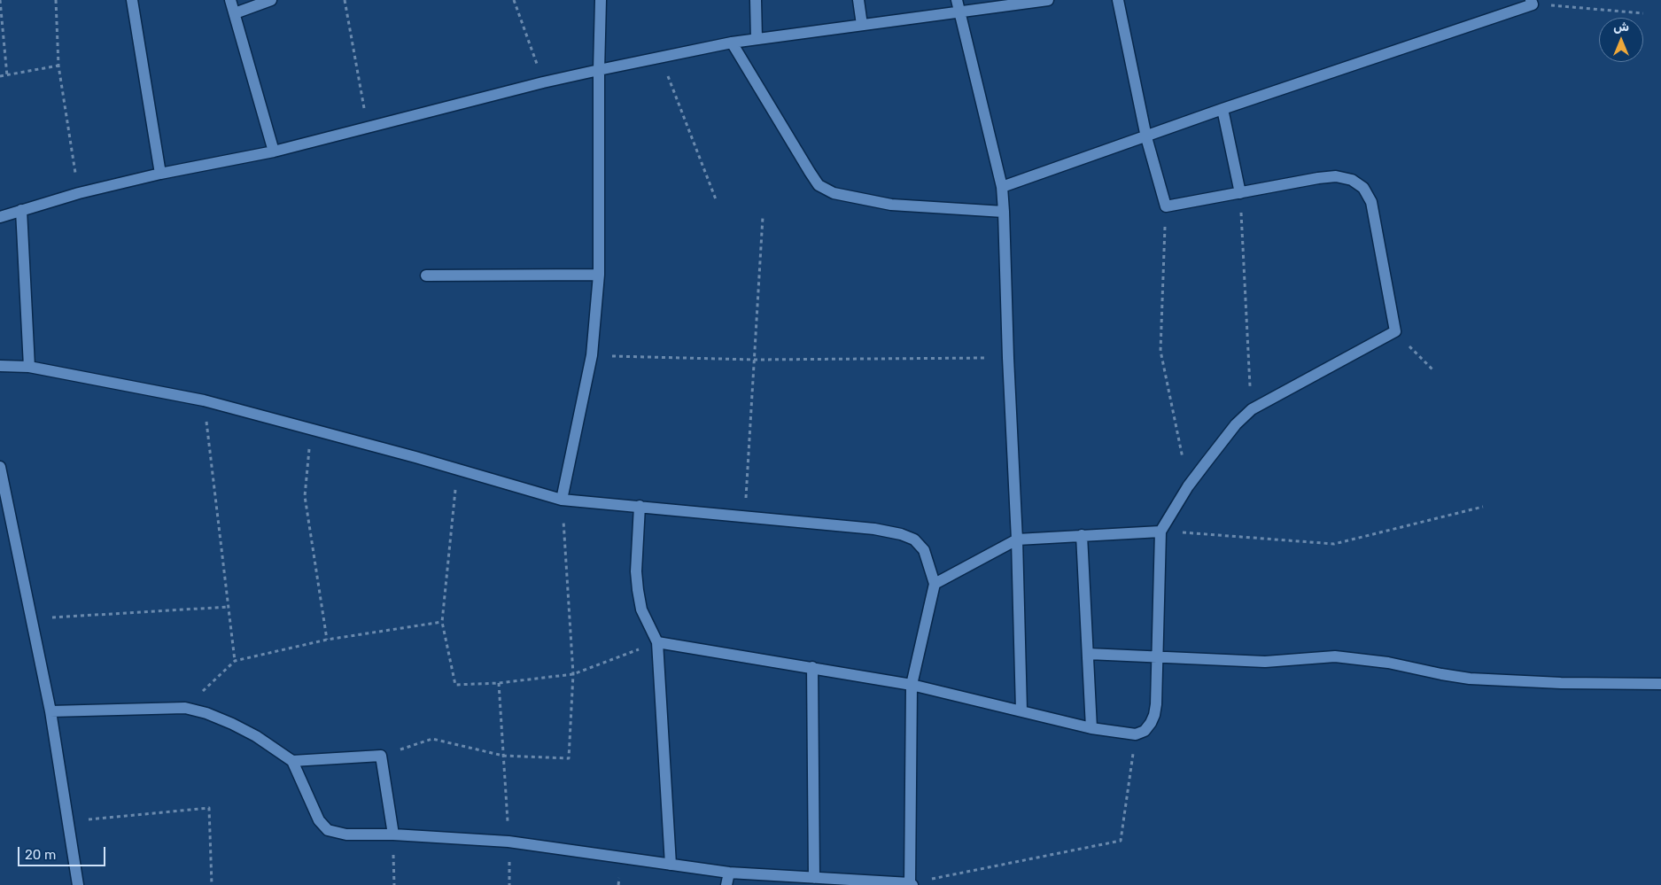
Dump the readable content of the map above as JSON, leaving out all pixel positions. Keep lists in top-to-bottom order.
{
  "scale_bar": "20 m",
  "north": "top"
}
